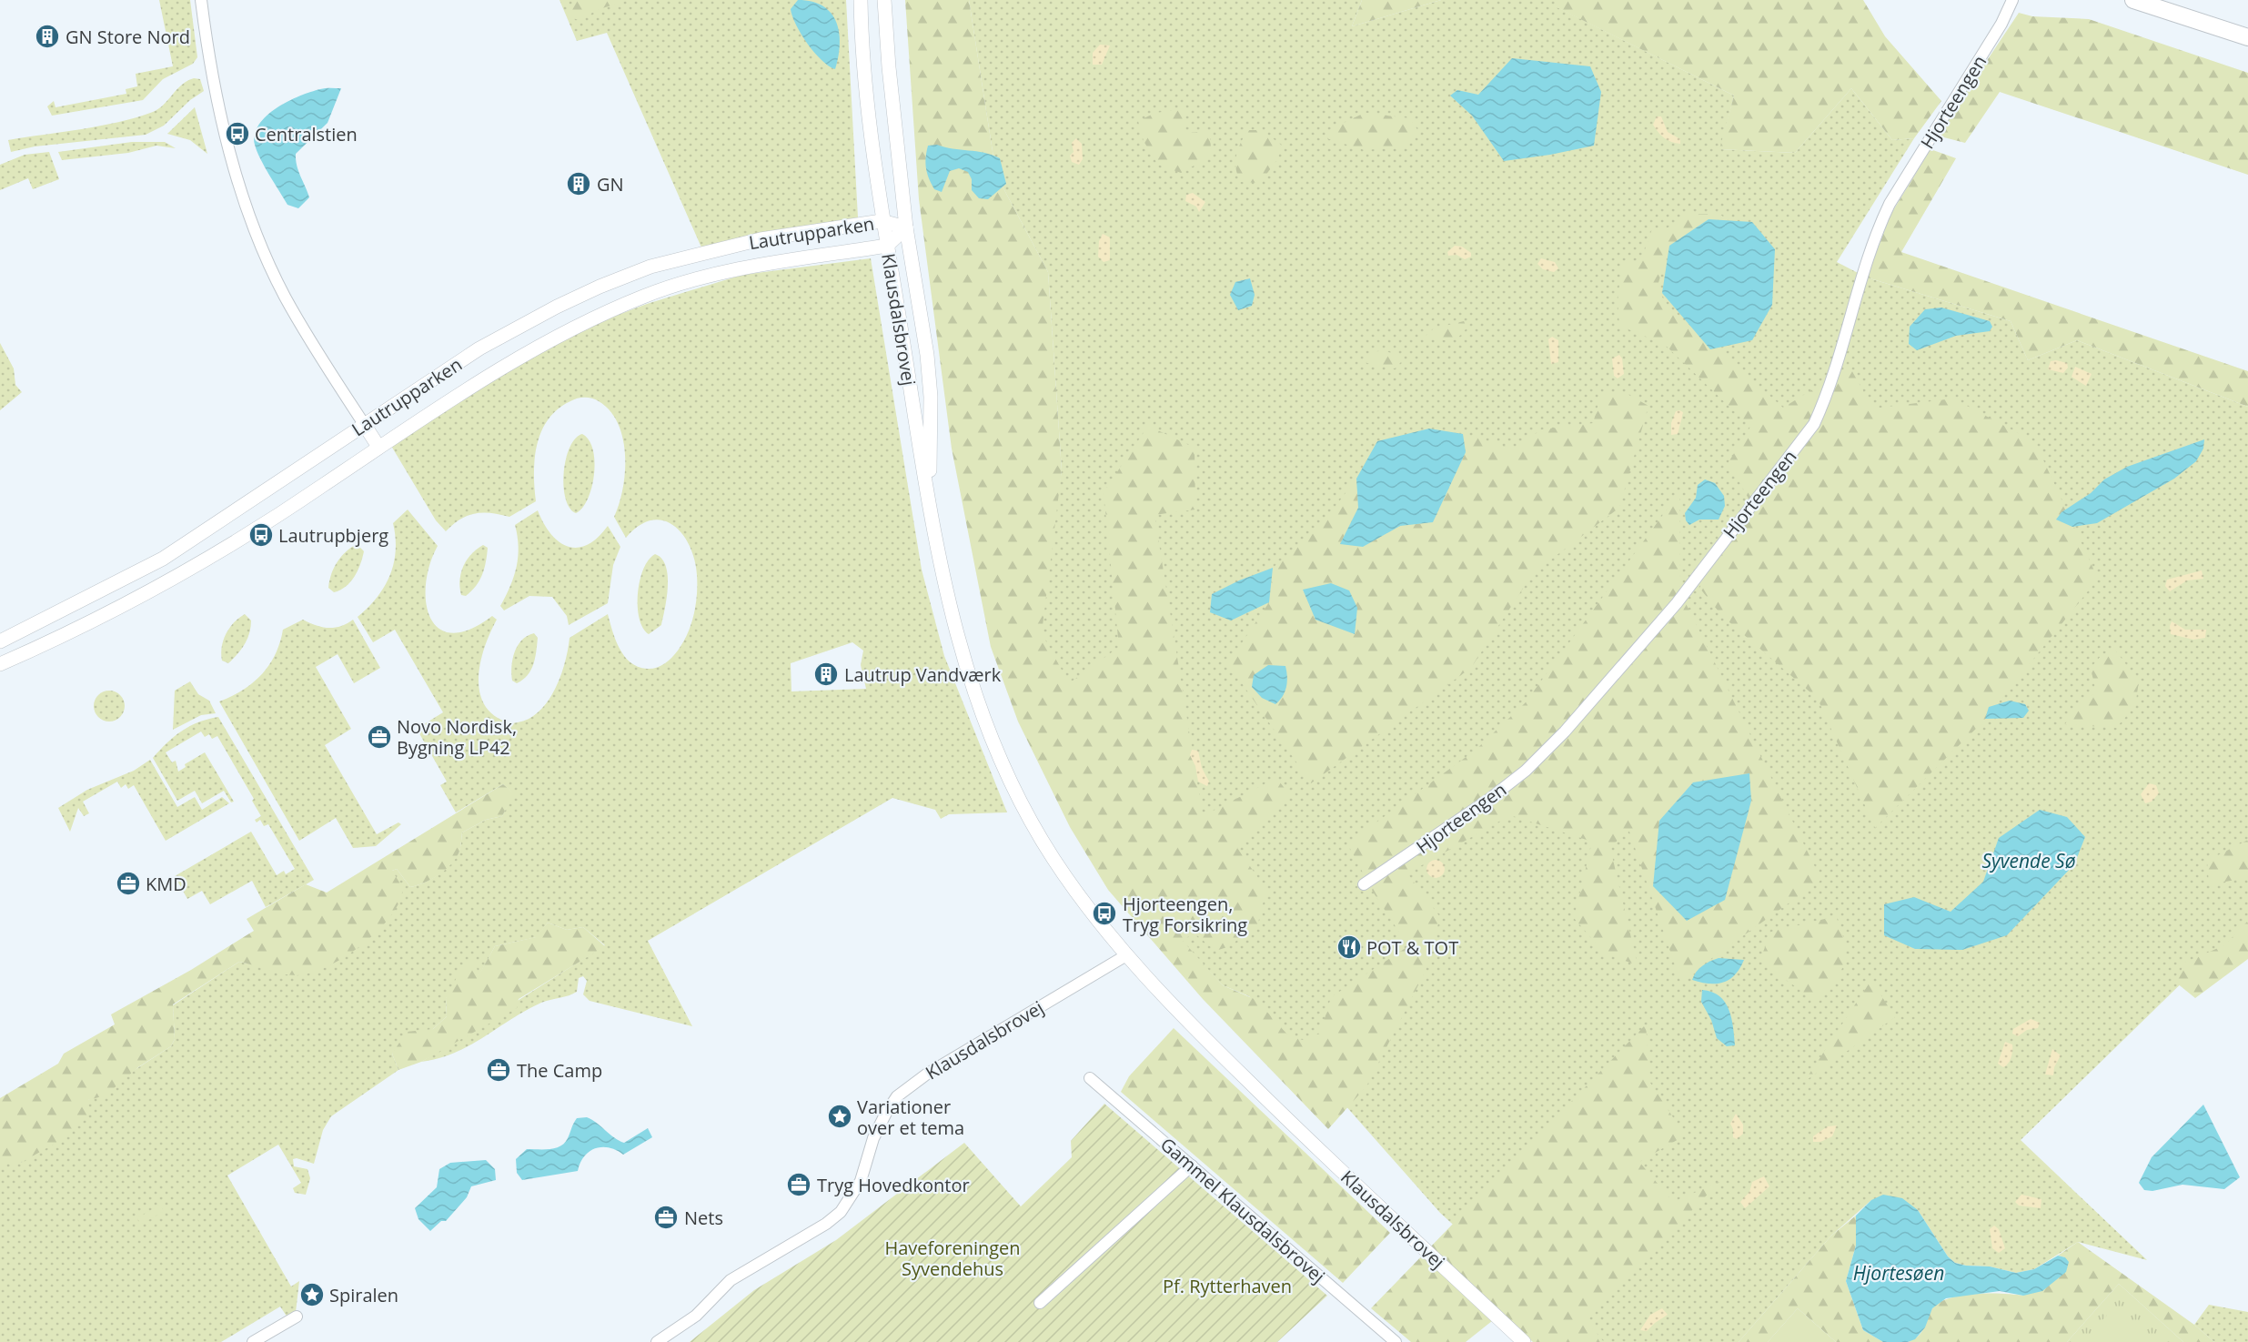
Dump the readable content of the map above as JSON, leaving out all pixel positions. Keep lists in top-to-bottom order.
{
  "streets": {
    "street": [
      "Hjorteengen",
      "Lautrupparken",
      "Klausdalsbrovej",
      "Gammel Klausdalsbrovej"
    ]
  },
  "crossings": [
    ["Lautrupparken", "Klausdalsbrovej"]
  ],
  "water": ["Syvende Sø", "Hjortesøen"],
  "parks": ["Haveforeningen Syvendehus", "Pf. Rytterhaven"],
  "places": {
    "building": ["GN Store Nord", "GN", "Lautrup Vandværk"],
    "bus stop": ["Centralstien", "Lautrupbjerg", "Hjorteengen, Tryg Forsikring"],
    "office": [
      "Novo Nordisk, Bygning LP42",
      "KMD",
      "The Camp",
      "Tryg Hovedkontor",
      "Nets"
    ],
    "restaurant": ["POT & TOT"],
    "place": ["Variationer over et tema", "Spiralen"]
  }
}
